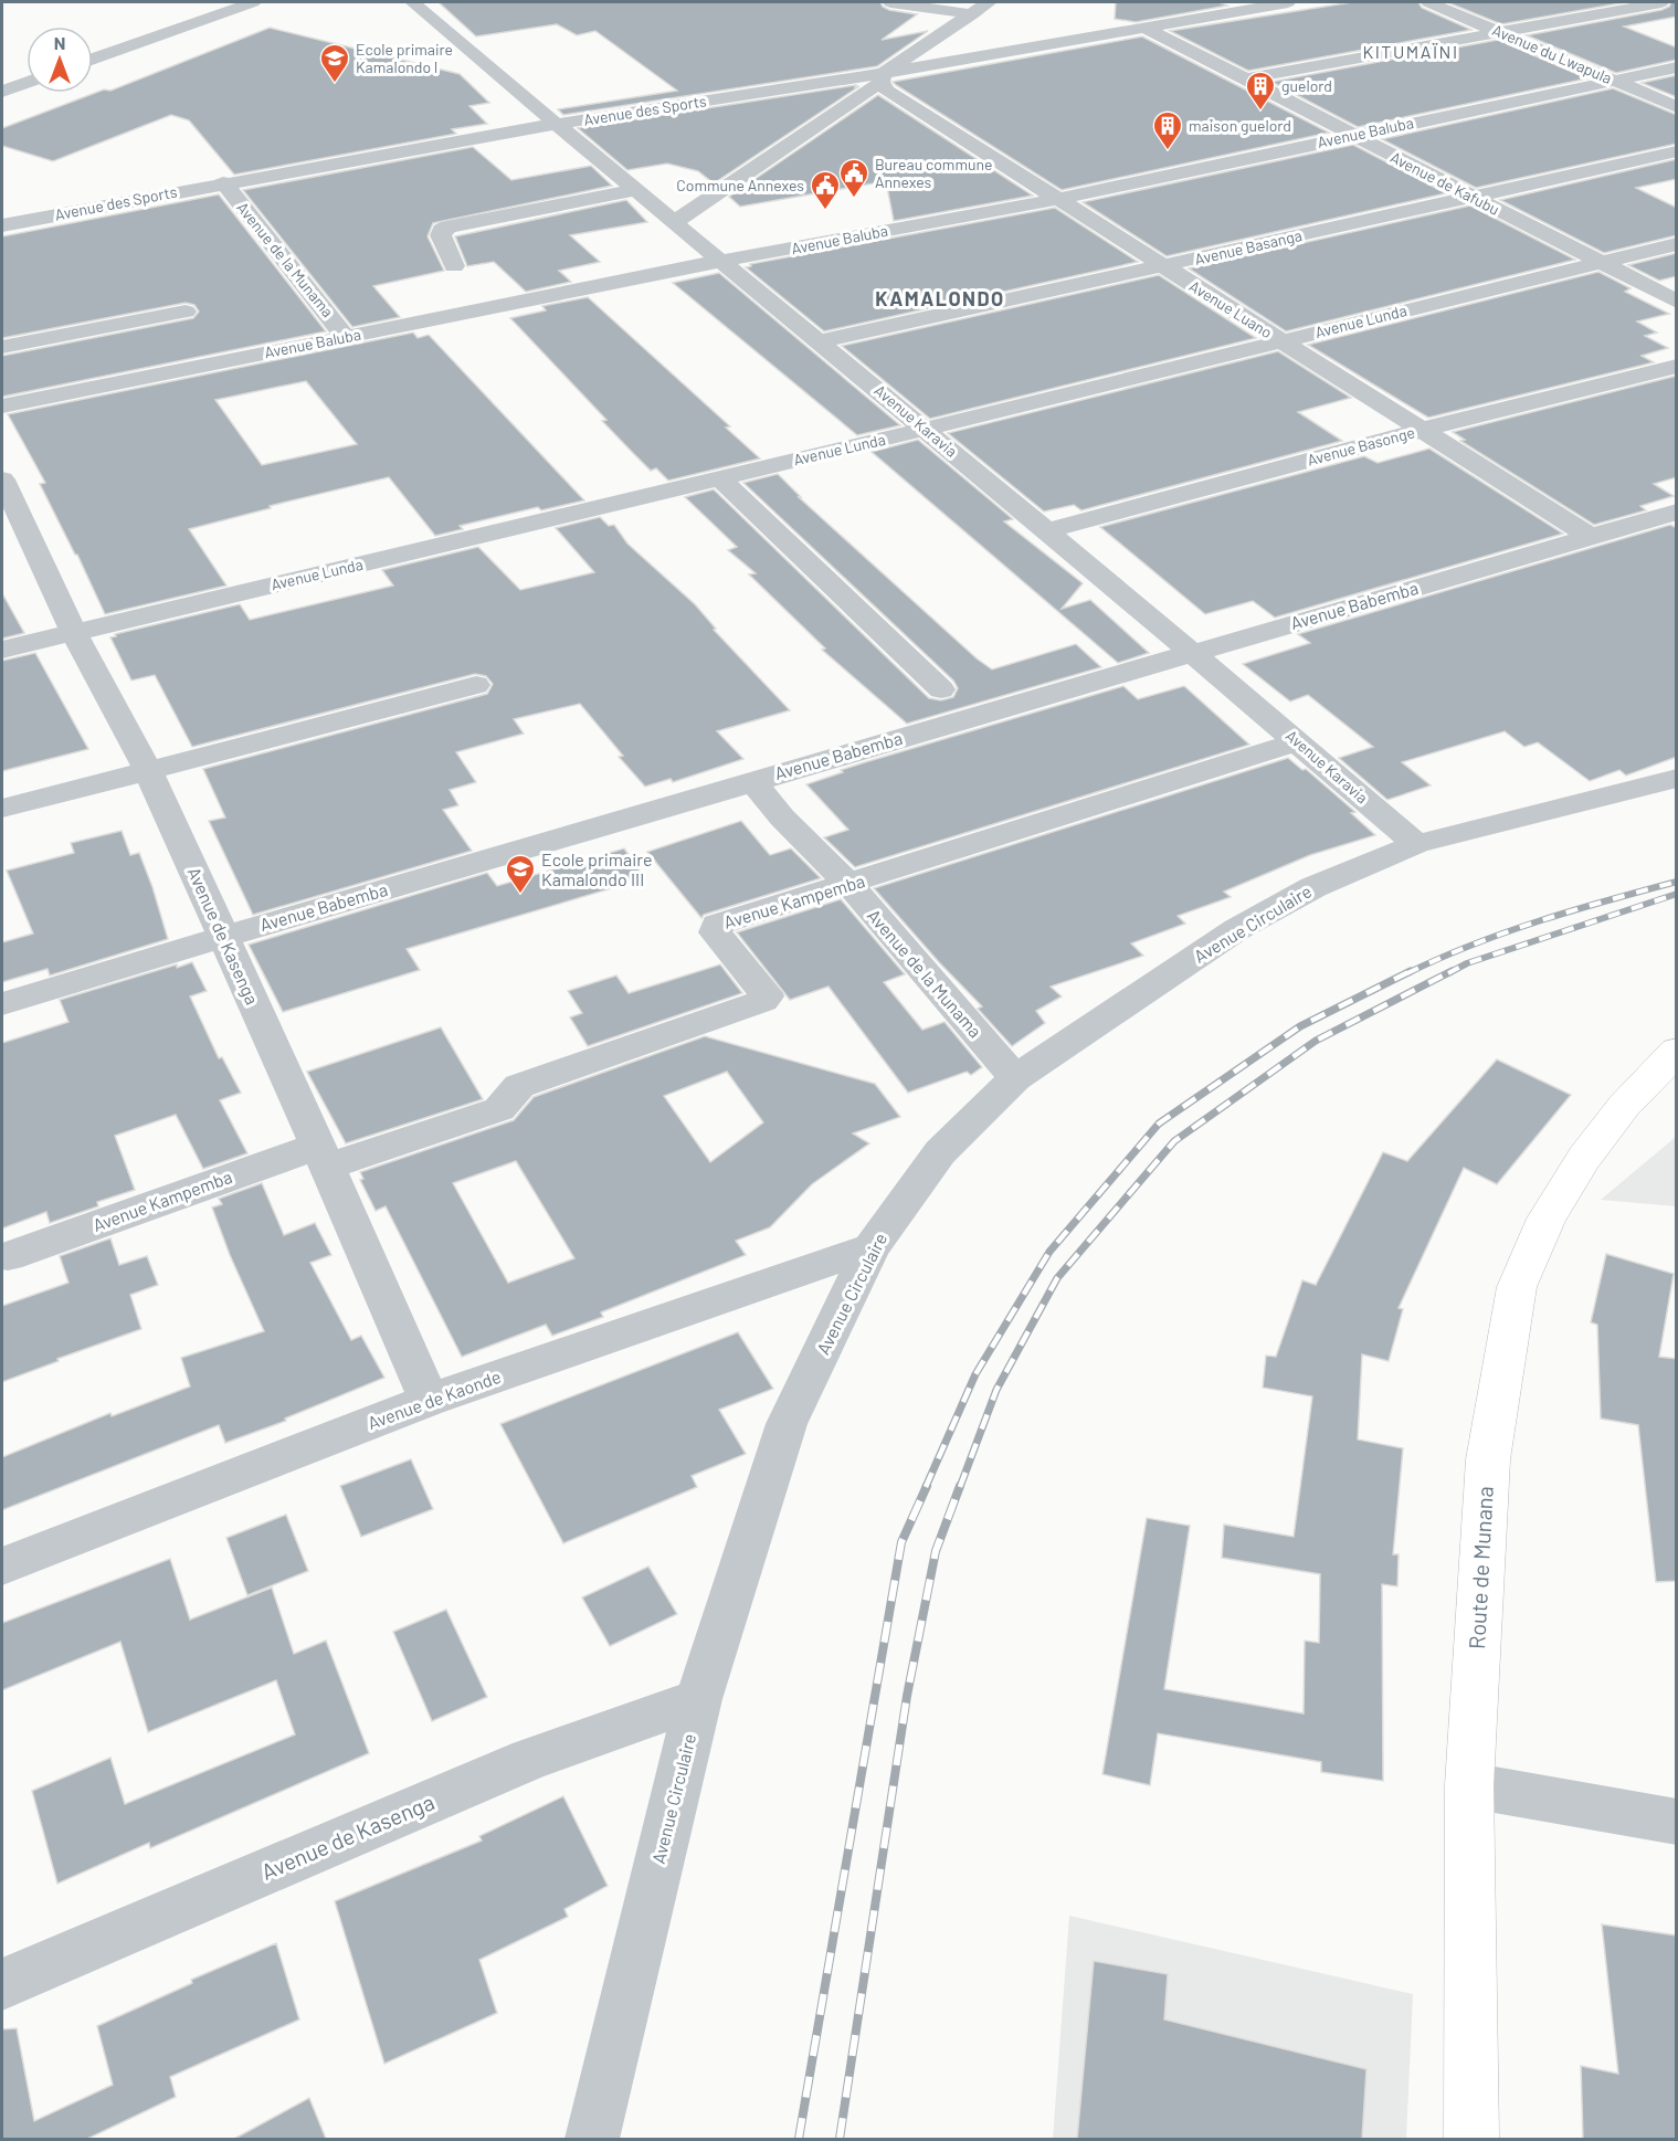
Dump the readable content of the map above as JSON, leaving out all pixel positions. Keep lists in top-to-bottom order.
{
  "streets": {
    "main road": ["Route de Munana"],
    "street": [
      "Avenue du Lwapula",
      "Avenue des Sports",
      "Avenue Baluba",
      "Avenue de Kafubu",
      "Avenue Basanga",
      "Avenue de la Munama",
      "Avenue Luano",
      "Avenue Lunda",
      "Avenue Karavia",
      "Avenue Basonge",
      "Avenue Babemba",
      "Avenue Kampemba",
      "Avenue Circulaire",
      "Avenue de Kasenga",
      "Avenue de Kaonde"
    ]
  },
  "crossings": [
    ["Avenue du Lwapula", "Avenue Baluba"],
    ["Avenue des Sports", "Avenue de Kafubu"],
    ["Avenue des Sports", "Avenue de la Munama"],
    ["Avenue des Sports", "Avenue Luano"],
    ["Avenue des Sports", "Avenue Karavia"],
    ["Avenue Baluba", "Avenue de Kafubu"],
    ["Avenue Baluba", "Avenue de la Munama"],
    ["Avenue Baluba", "Avenue Luano"],
    ["Avenue Baluba", "Avenue Karavia"],
    ["Avenue de Kafubu", "Avenue Basanga"],
    ["Avenue de Kafubu", "Avenue Lunda"],
    ["Avenue Basanga", "Avenue Luano"],
    ["Avenue Basanga", "Avenue Karavia"],
    ["Avenue de la Munama", "Avenue Babemba"],
    ["Avenue de la Munama", "Avenue Kampemba"],
    ["Avenue de la Munama", "Avenue Circulaire"],
    ["Avenue Luano", "Avenue Lunda"],
    ["Avenue Luano", "Avenue Basonge"],
    ["Avenue Luano", "Avenue Babemba"],
    ["Avenue Lunda", "Avenue Karavia"],
    ["Avenue Lunda", "Avenue de Kasenga"],
    ["Avenue Karavia", "Avenue Basonge"],
    ["Avenue Karavia", "Avenue Babemba"],
    ["Avenue Karavia", "Avenue Kampemba"],
    ["Avenue Karavia", "Avenue Circulaire"],
    ["Avenue Babemba", "Avenue de Kasenga"],
    ["Avenue Kampemba", "Avenue de Kasenga"],
    ["Avenue Circulaire", "Avenue de Kasenga"],
    ["Avenue Circulaire", "Avenue de Kaonde"],
    ["Avenue de Kasenga", "Avenue de Kaonde"]
  ],
  "districts": ["KITUMAÏNI", "KAMALONDO"],
  "places": {
    "school or university": ["Ecole primaire Kamalondo I", "Ecole primaire Kamalondo III"],
    "building": ["guelord", "maison guelord"],
    "public building": ["Bureau commune Annexes", "Commune Annexes"]
  },
  "north": "top"
}
